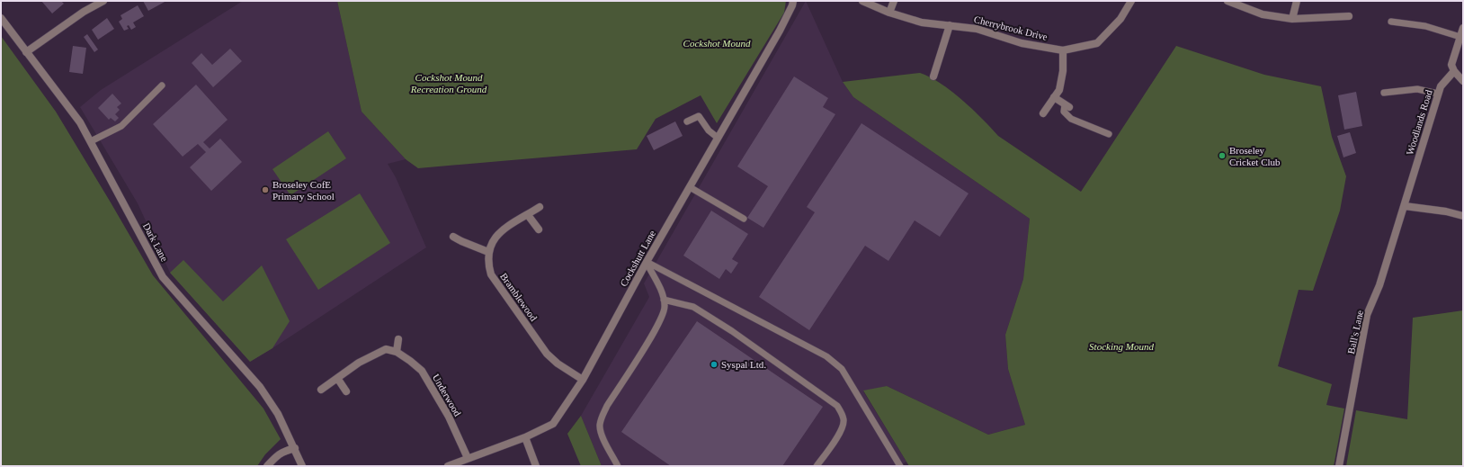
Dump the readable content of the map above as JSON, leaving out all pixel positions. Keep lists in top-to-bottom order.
{
  "streets": {
    "street": [
      "Cherrybrook Drive",
      "Woodlands Road",
      "Dark Lane",
      "Cockshutt Lane",
      "Bramblewood",
      "Ball's Lane",
      "Underwood"
    ]
  },
  "crossings": [
    ["Woodlands Road", "Ball's Lane"],
    ["Cockshutt Lane", "Bramblewood"],
    ["Cockshutt Lane", "Underwood"]
  ],
  "parks": ["Cockshot Mound", "Cockshot Mound Recreation Ground", "Stocking Mound"],
  "places": ["Broseley Cricket Club", "Broseley CofE Primary School", "Syspal Ltd."]
}
